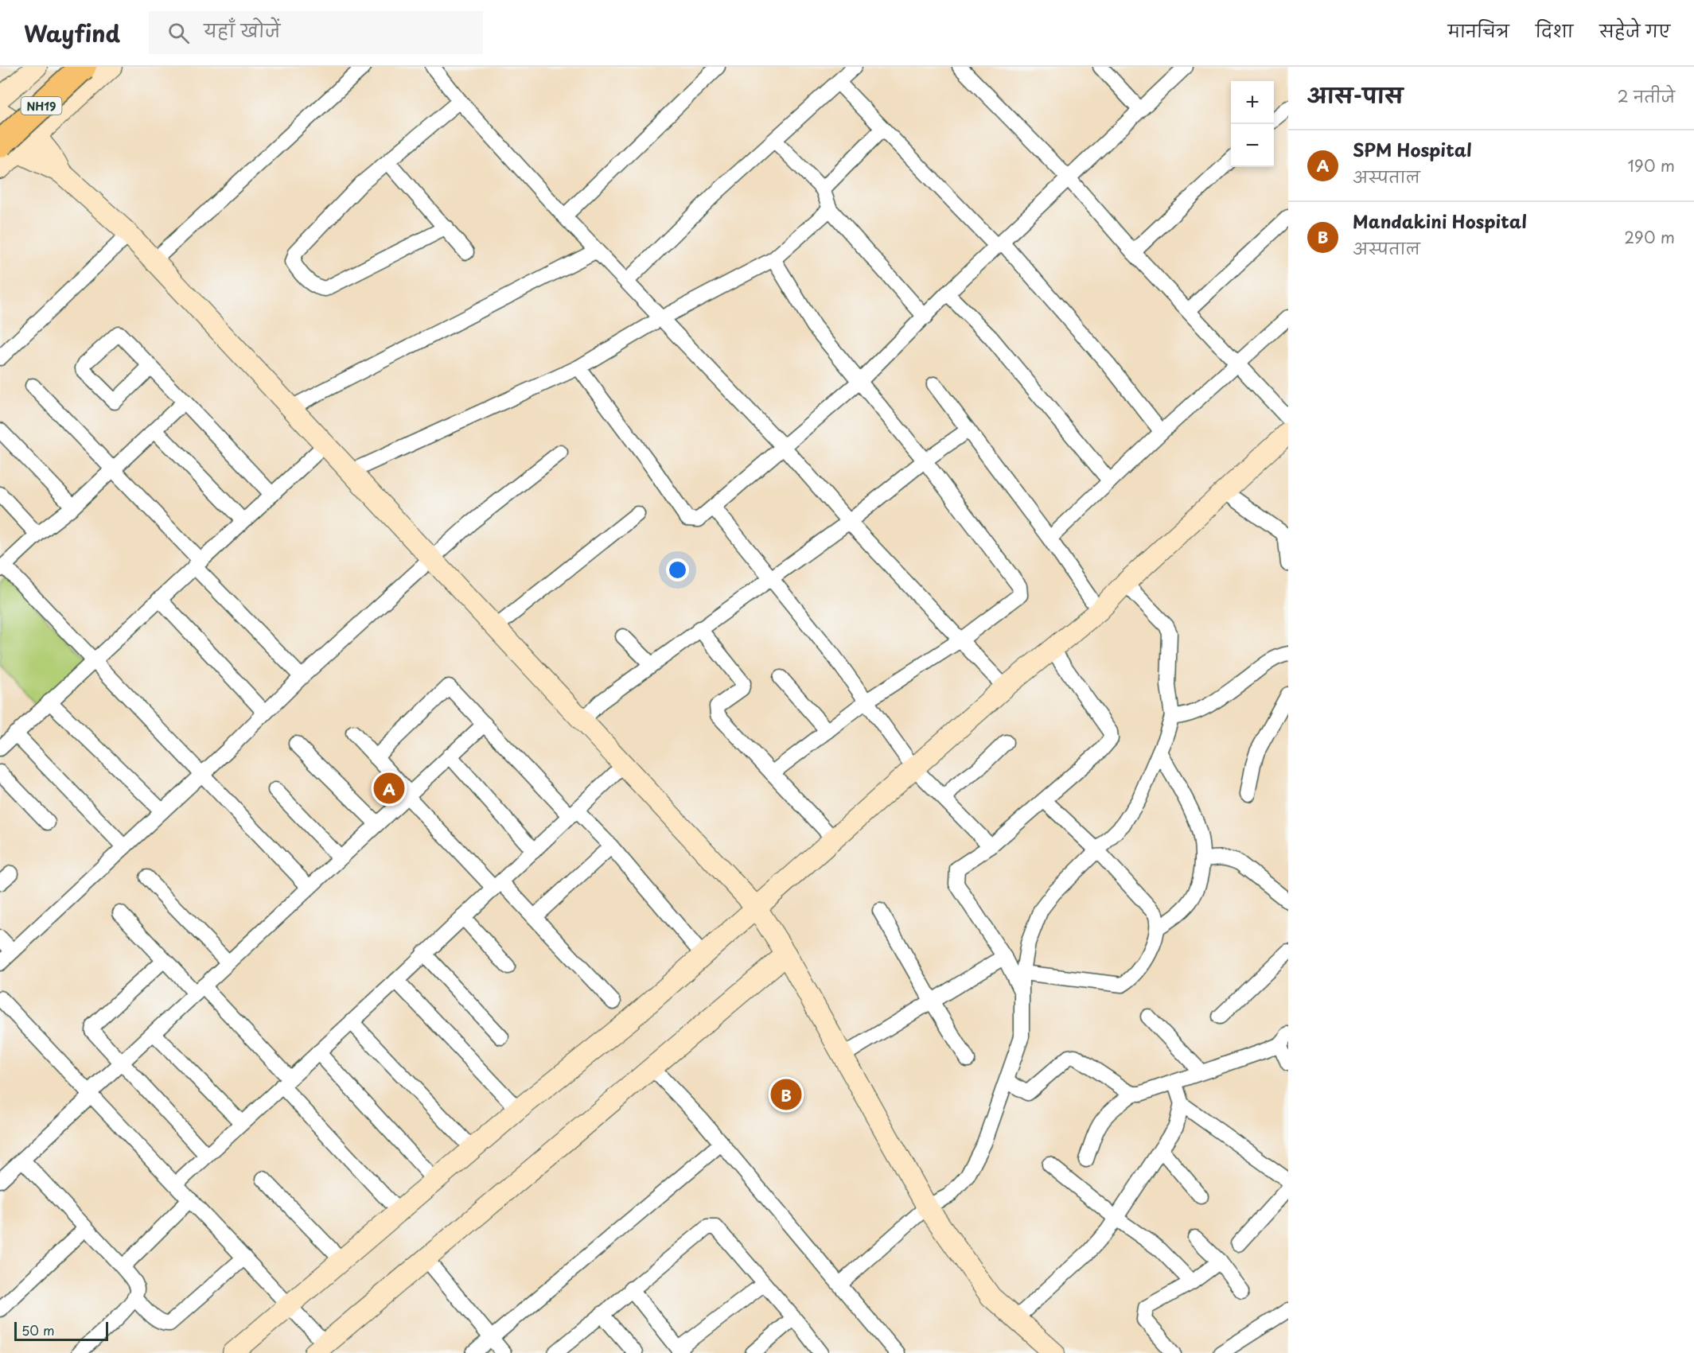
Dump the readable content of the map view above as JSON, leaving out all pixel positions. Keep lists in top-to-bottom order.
{
  "streets": {
    "highway": ["NH19"]
  },
  "scale_bar": "50 m",
  "page": {
    "header": "Wayfind",
    "search": "यहाँ खोजें",
    "nav": ["मानचित्र", "दिशा", "सहेजे गए"],
    "heading": ["आस-पास", "2 नतीजे"],
    "map_buttons": ["+", "−"],
    "list": [
      {
        "mark": "A",
        "name": "SPM Hospital",
        "note": "अस्पताल",
        "value": "190 m"
      },
      {
        "mark": "B",
        "name": "Mandakini Hospital",
        "note": "अस्पताल",
        "value": "290 m"
      }
    ],
    "pins": ["A", "B"],
    "scale": "50 m"
  }
}
